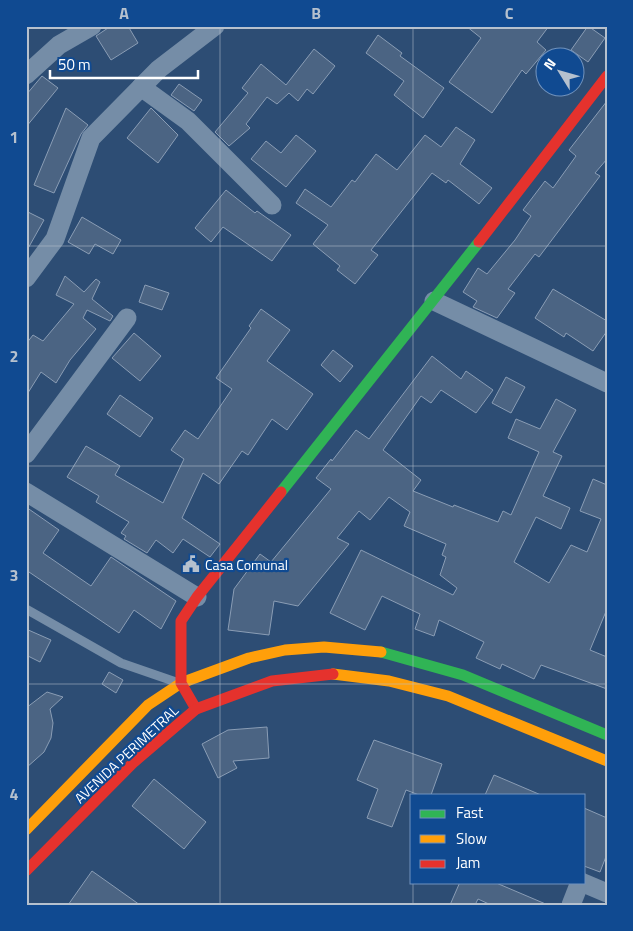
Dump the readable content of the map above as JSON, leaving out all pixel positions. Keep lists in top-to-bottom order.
{
  "streets": {
    "main road": ["AVENIDA PERIMETRAL"]
  },
  "places": {
    "public building": ["Casa Comunal"]
  },
  "legend": ["Fast", "Slow", "Jam"],
  "scale_bar": "50 m",
  "north": "top left",
  "grid": {
    "columns": ["A", "B", "C"],
    "rows": [
      "1",
      "2",
      "3",
      "4"
    ]
  }
}
